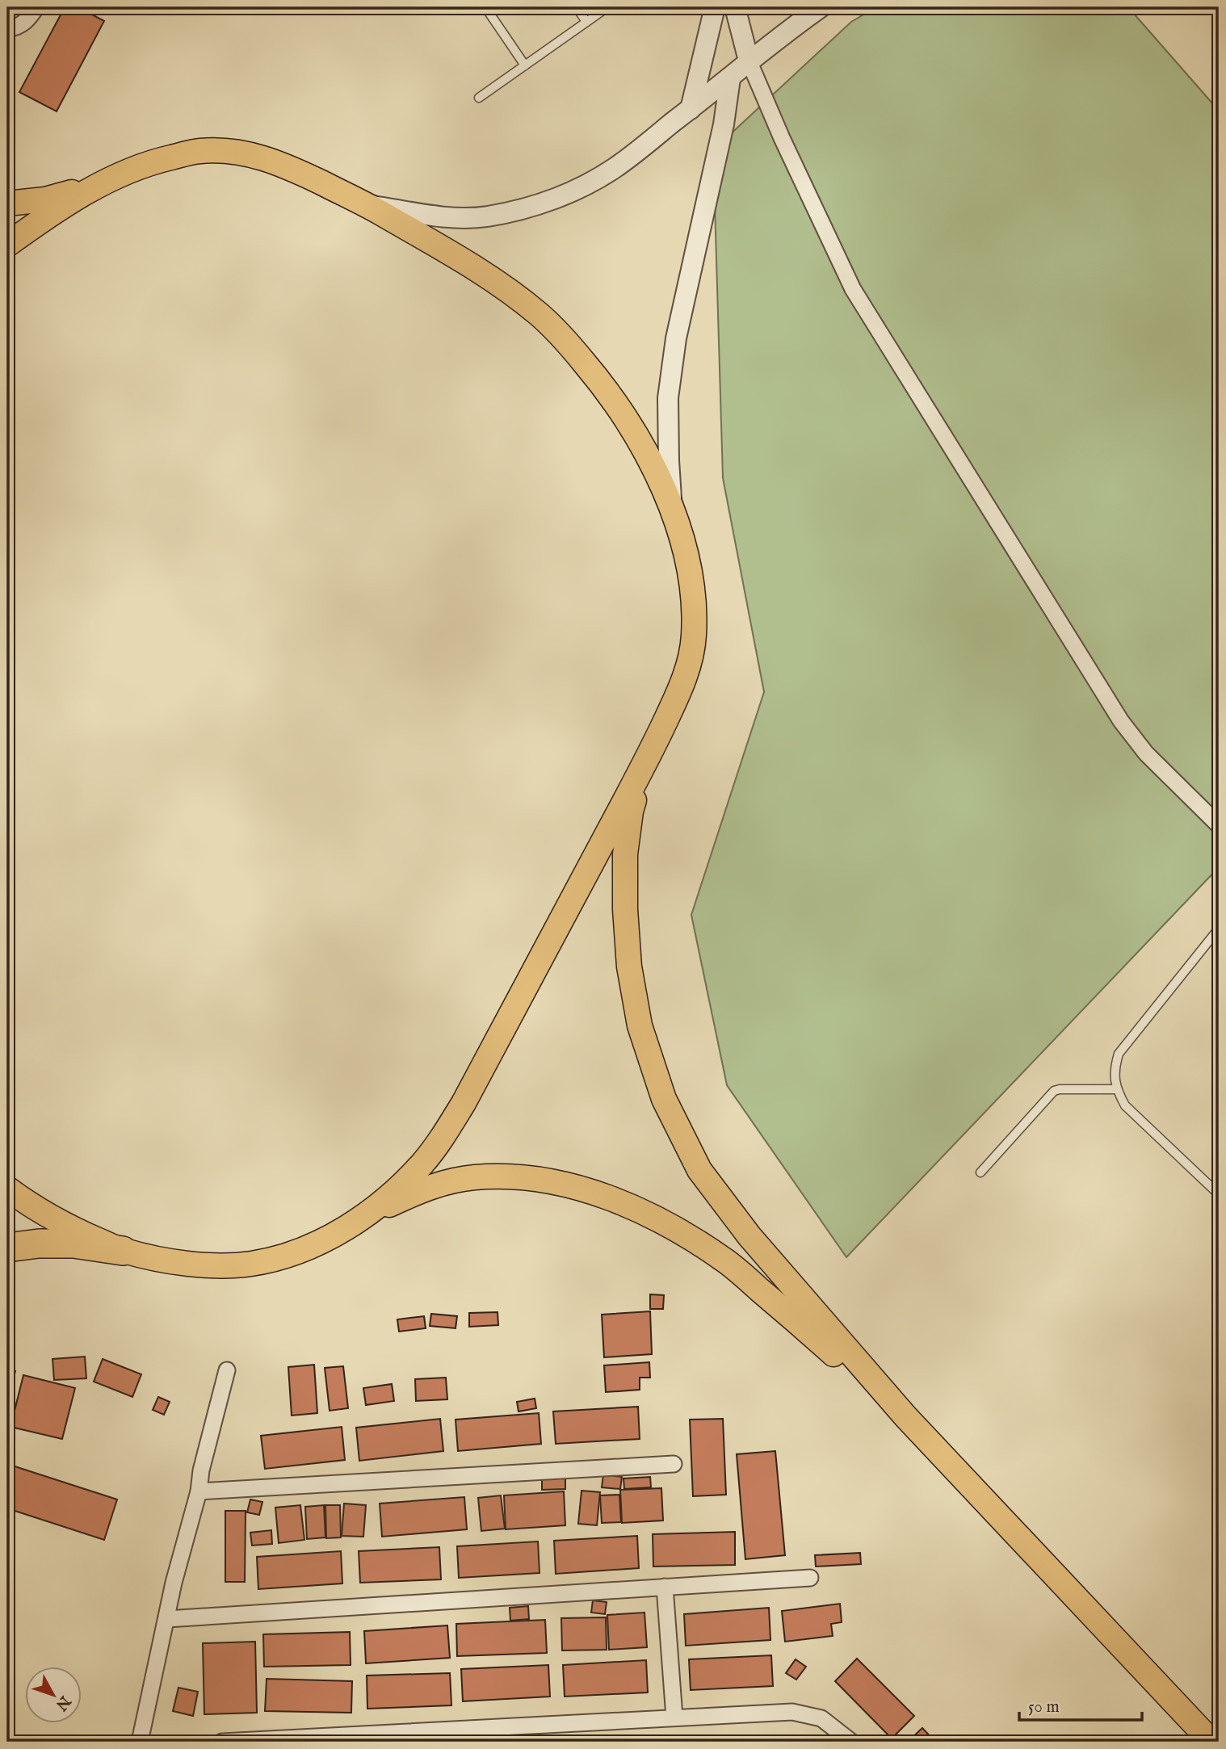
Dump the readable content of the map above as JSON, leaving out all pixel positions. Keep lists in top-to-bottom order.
{
  "scale_bar": "50 m",
  "north": "bottom right"
}
